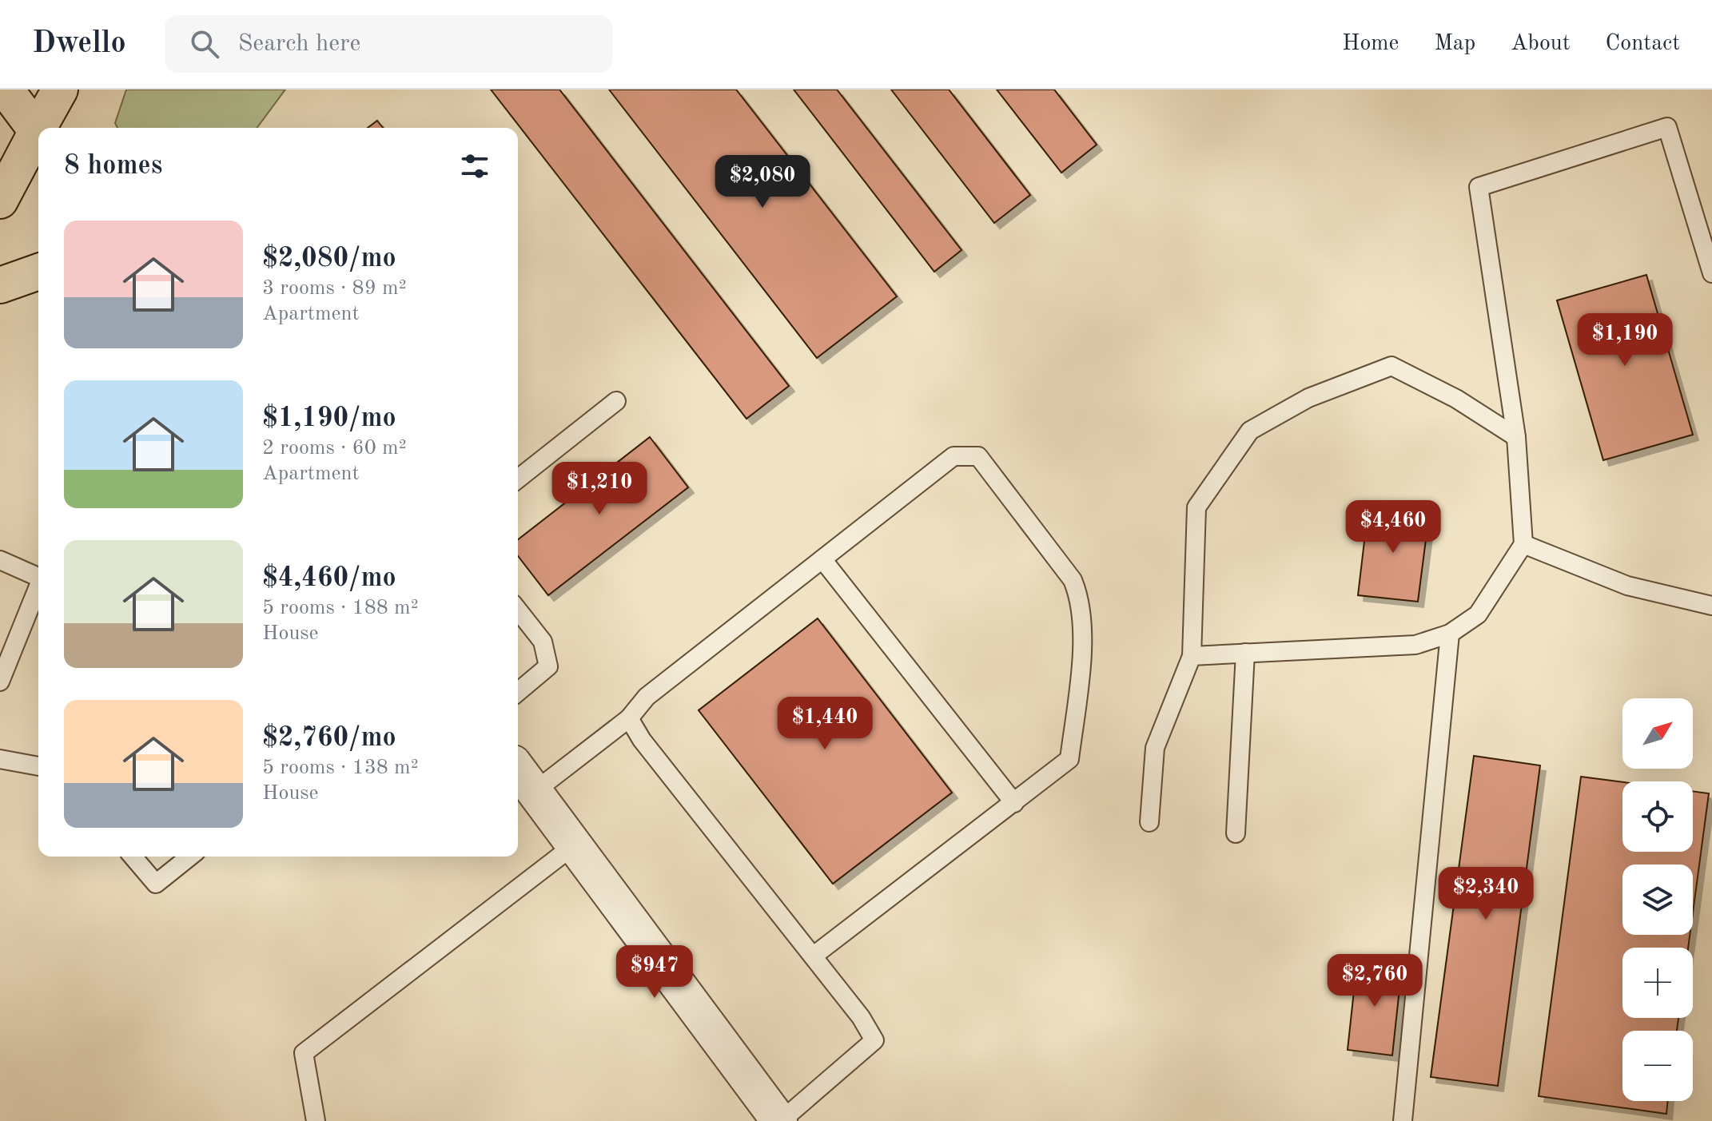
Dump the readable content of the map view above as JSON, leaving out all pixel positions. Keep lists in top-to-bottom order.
{
  "north": "top right",
  "page": {
    "header": "Dwello",
    "search": "Search here",
    "nav": [
      "Home",
      "Map",
      "About",
      "Contact"
    ],
    "heading": "8 homes",
    "price": [
      "$2,080",
      "$1,190",
      "$1,210",
      "$4,460",
      "$1,440",
      "$2,340",
      "$947",
      "$2,760"
    ],
    "list": [
      {
        "name": "$2,080/mo",
        "note": "3 rooms · 89 m² · Apartment"
      },
      {
        "name": "$1,190/mo",
        "note": "2 rooms · 60 m² · Apartment"
      },
      {
        "name": "$4,460/mo",
        "note": "5 rooms · 188 m² · House"
      },
      {
        "name": "$2,760/mo",
        "note": "5 rooms · 138 m² · House"
      }
    ],
    "map_buttons": ["+", "−"]
  }
}
